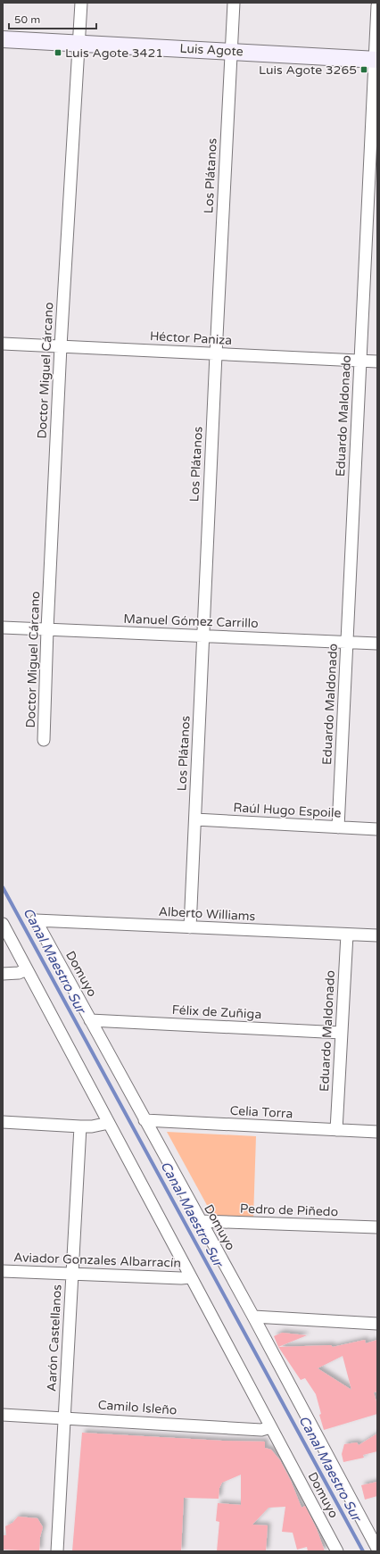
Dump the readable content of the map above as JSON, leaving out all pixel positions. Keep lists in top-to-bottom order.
{
  "streets": {
    "main road": ["Luis Agote"],
    "street": [
      "Los Plátanos",
      "Héctor Paniza",
      "Doctor Miguel Cárcano",
      "Eduardo Maldonado",
      "Manuel Gómez Carrillo",
      "Raúl Hugo Espoile",
      "Alberto Williams",
      "Domuyo",
      "Félix de Zuñiga",
      "Celia Torra",
      "Pedro de Piñedo",
      "Aviador Gonzales Albarracín",
      "Aarón Castellanos",
      "Camilo Isleño"
    ]
  },
  "crossings": [
    ["Luis Agote", "Los Plátanos"],
    ["Luis Agote", "Doctor Miguel Cárcano"],
    ["Luis Agote", "Eduardo Maldonado"],
    ["Los Plátanos", "Héctor Paniza"],
    ["Los Plátanos", "Manuel Gómez Carrillo"],
    ["Los Plátanos", "Raúl Hugo Espoile"],
    ["Los Plátanos", "Alberto Williams"],
    ["Héctor Paniza", "Doctor Miguel Cárcano"],
    ["Héctor Paniza", "Eduardo Maldonado"],
    ["Doctor Miguel Cárcano", "Manuel Gómez Carrillo"],
    ["Eduardo Maldonado", "Manuel Gómez Carrillo"],
    ["Eduardo Maldonado", "Raúl Hugo Espoile"],
    ["Eduardo Maldonado", "Alberto Williams"],
    ["Eduardo Maldonado", "Félix de Zuñiga"],
    ["Eduardo Maldonado", "Celia Torra"],
    ["Alberto Williams", "Domuyo"],
    ["Domuyo", "Félix de Zuñiga"],
    ["Domuyo", "Celia Torra"],
    ["Domuyo", "Pedro de Piñedo"],
    ["Domuyo", "Aviador Gonzales Albarracín"],
    ["Domuyo", "Camilo Isleño"],
    ["Aviador Gonzales Albarracín", "Aarón Castellanos"],
    ["Aarón Castellanos", "Camilo Isleño"]
  ],
  "water": ["Canal Maestro Sur"],
  "places": {
    "transit": ["Luis Agote 3421", "Luis Agote 3265"]
  },
  "scale_bar": "50 m"
}
